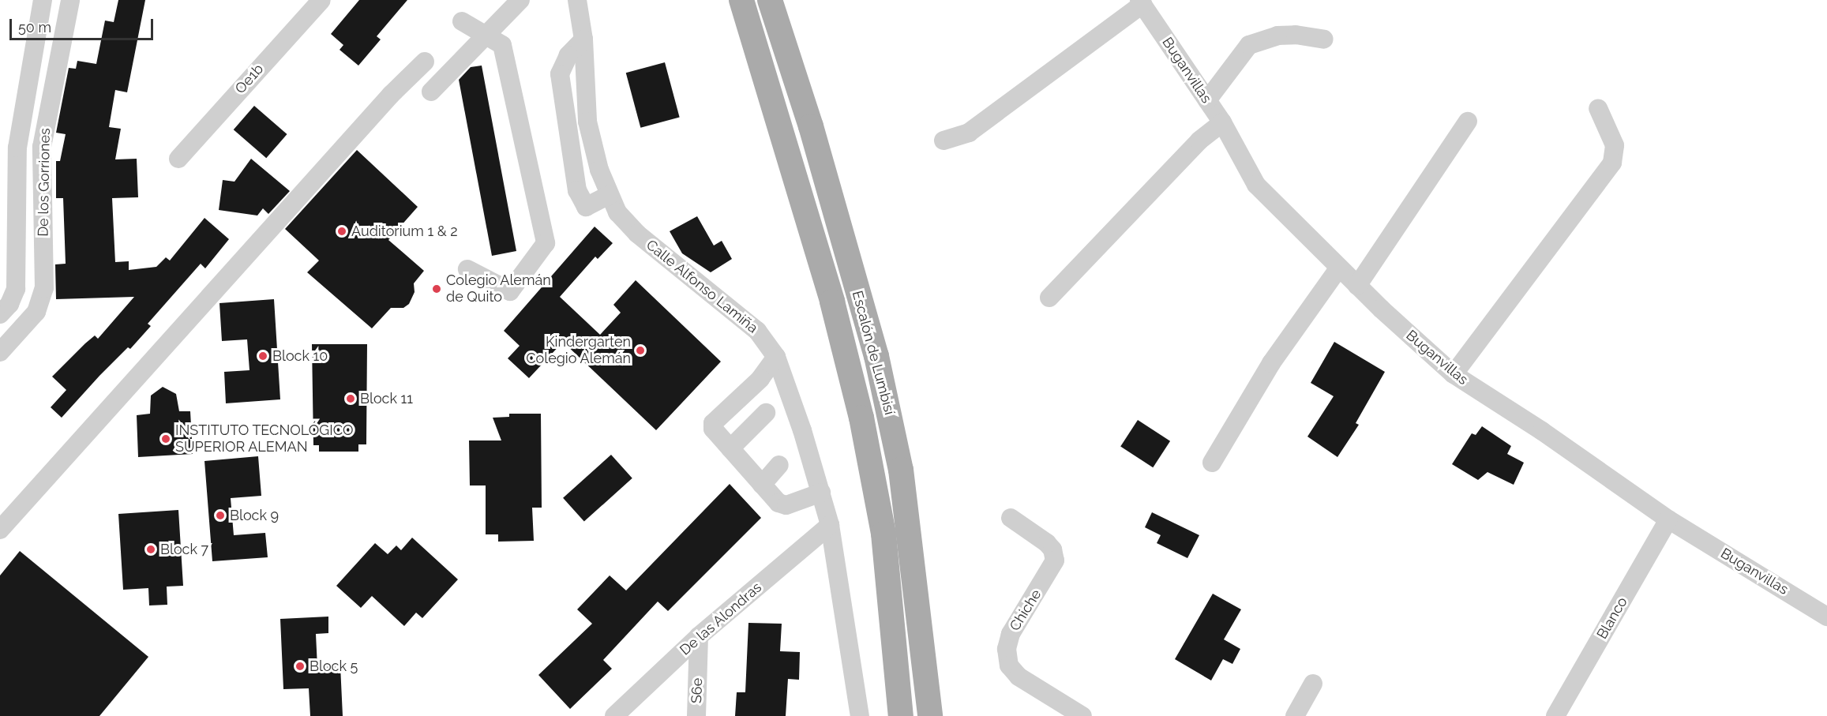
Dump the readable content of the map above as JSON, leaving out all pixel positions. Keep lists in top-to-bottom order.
{
  "streets": {
    "main road": ["Escalón de Lumbisí"],
    "street": [
      "Buganvillas",
      "Oe1b",
      "De los Gorriones",
      "Calle Alfonso Lamiña",
      "Chiche",
      "Blanco",
      "De las Alondras",
      "S6e"
    ]
  },
  "crossings": [
    ["Buganvillas", "Blanco"],
    ["Calle Alfonso Lamiña", "De las Alondras"],
    ["De las Alondras", "S6e"]
  ],
  "places": [
    "Auditorium 1 & 2",
    "Colegio Alemán de Quito",
    "Kindergarten Colegio Alemán",
    "Block 10",
    "Block 11",
    "INSTITUTO TECNOLÓGICO SUPERIOR ALEMAN",
    "Block 9",
    "Block 7",
    "Block 5"
  ],
  "scale_bar": "50 m"
}
